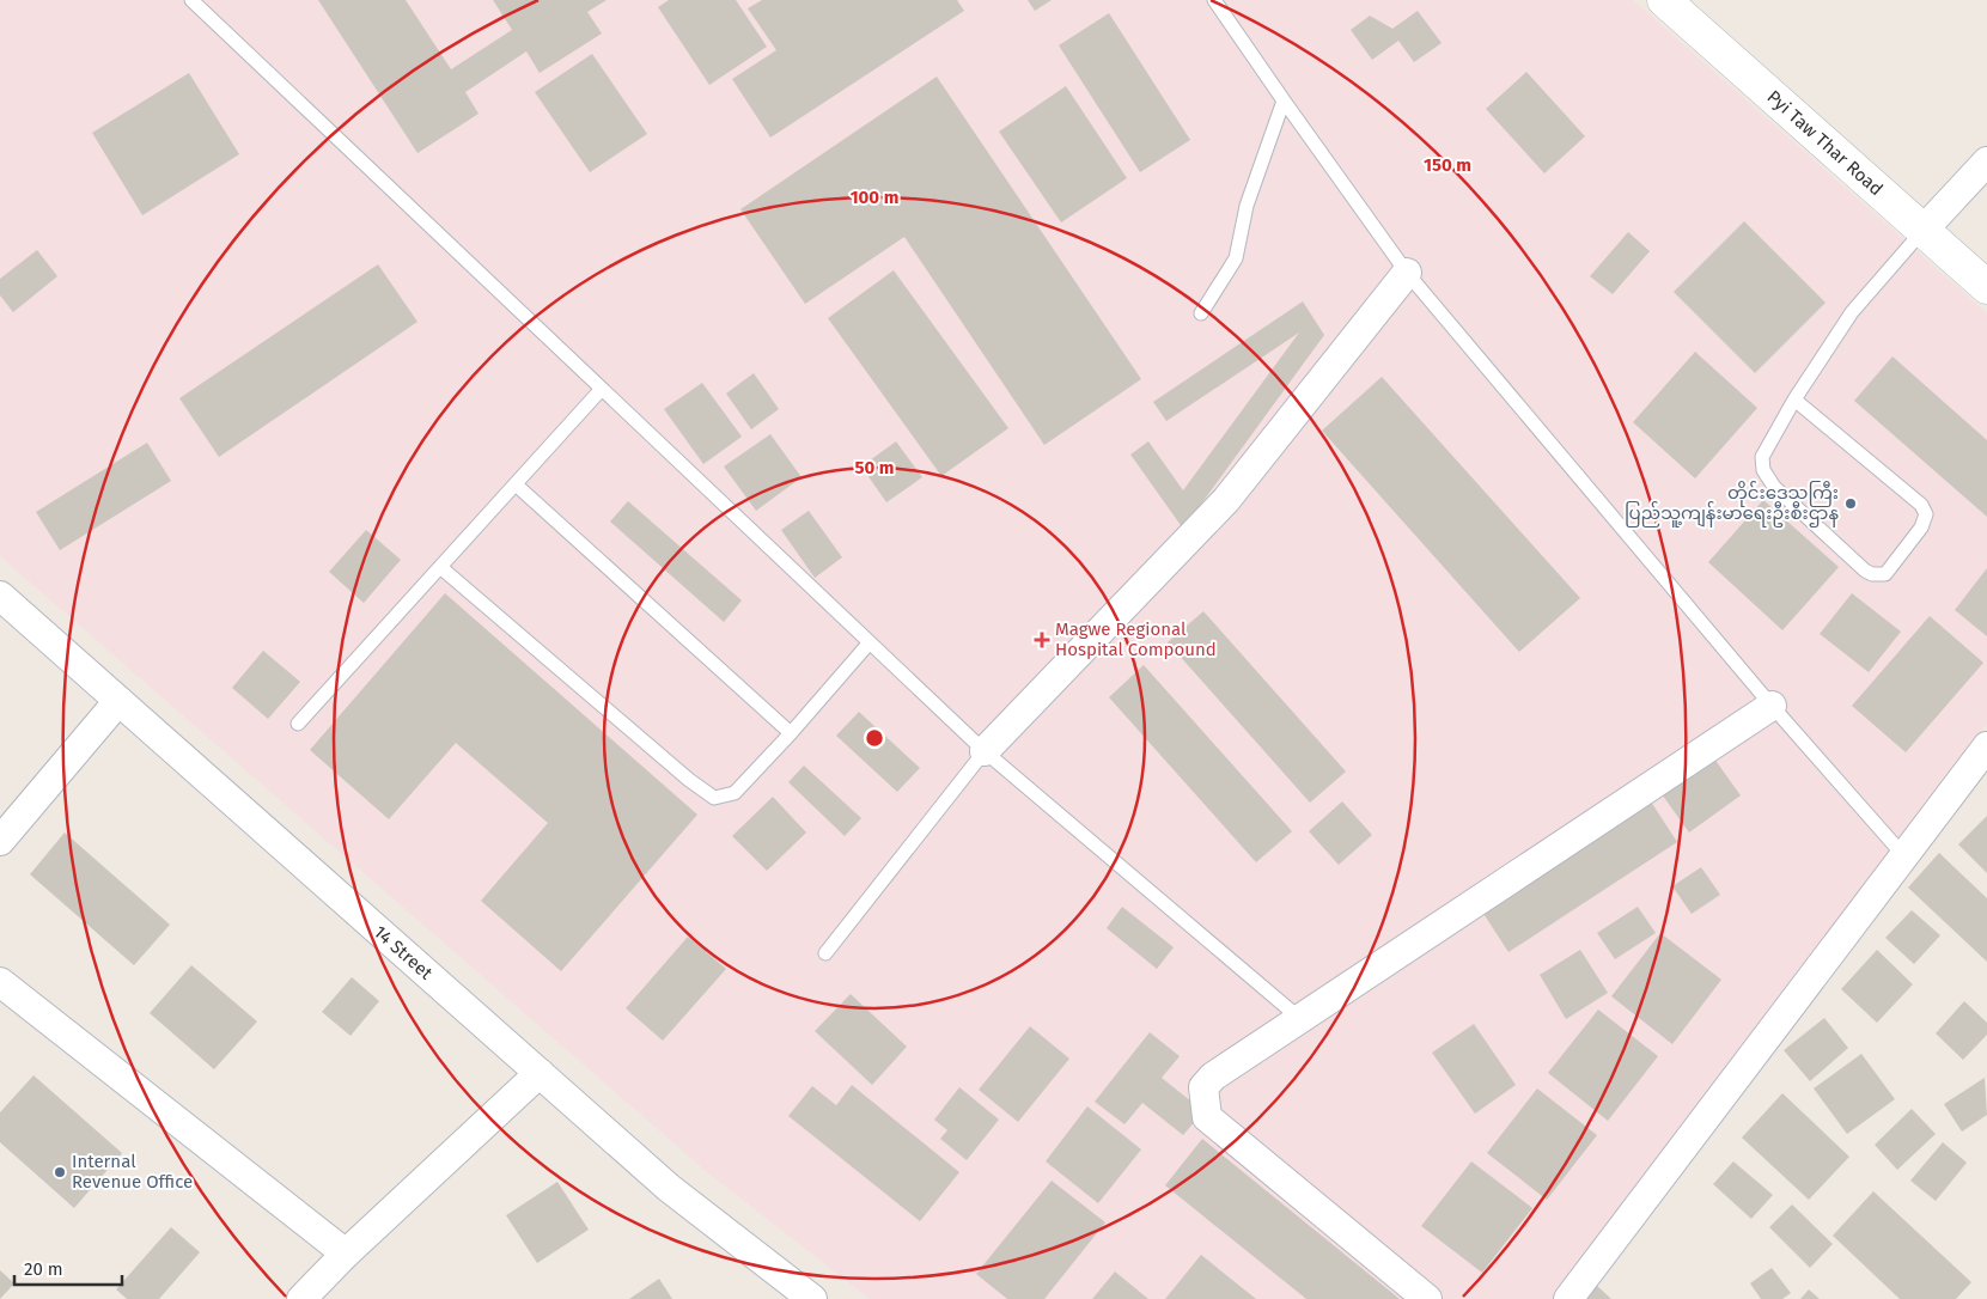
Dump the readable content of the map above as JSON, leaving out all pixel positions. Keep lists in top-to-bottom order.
{
  "streets": {
    "street": ["Pyi Taw Thar Road", "14 Street"]
  },
  "places": {
    "other": ["တိုင်းဒေသကြီး ပြည်သူ့ကျန်းမာရေးဦးစီးဌာန", "Internal Revenue Office"],
    "health": ["Magwe Regional Hospital Compound"]
  },
  "scale_bar": "20 m",
  "rings": ["150 m", "100 m", "50 m"]
}
